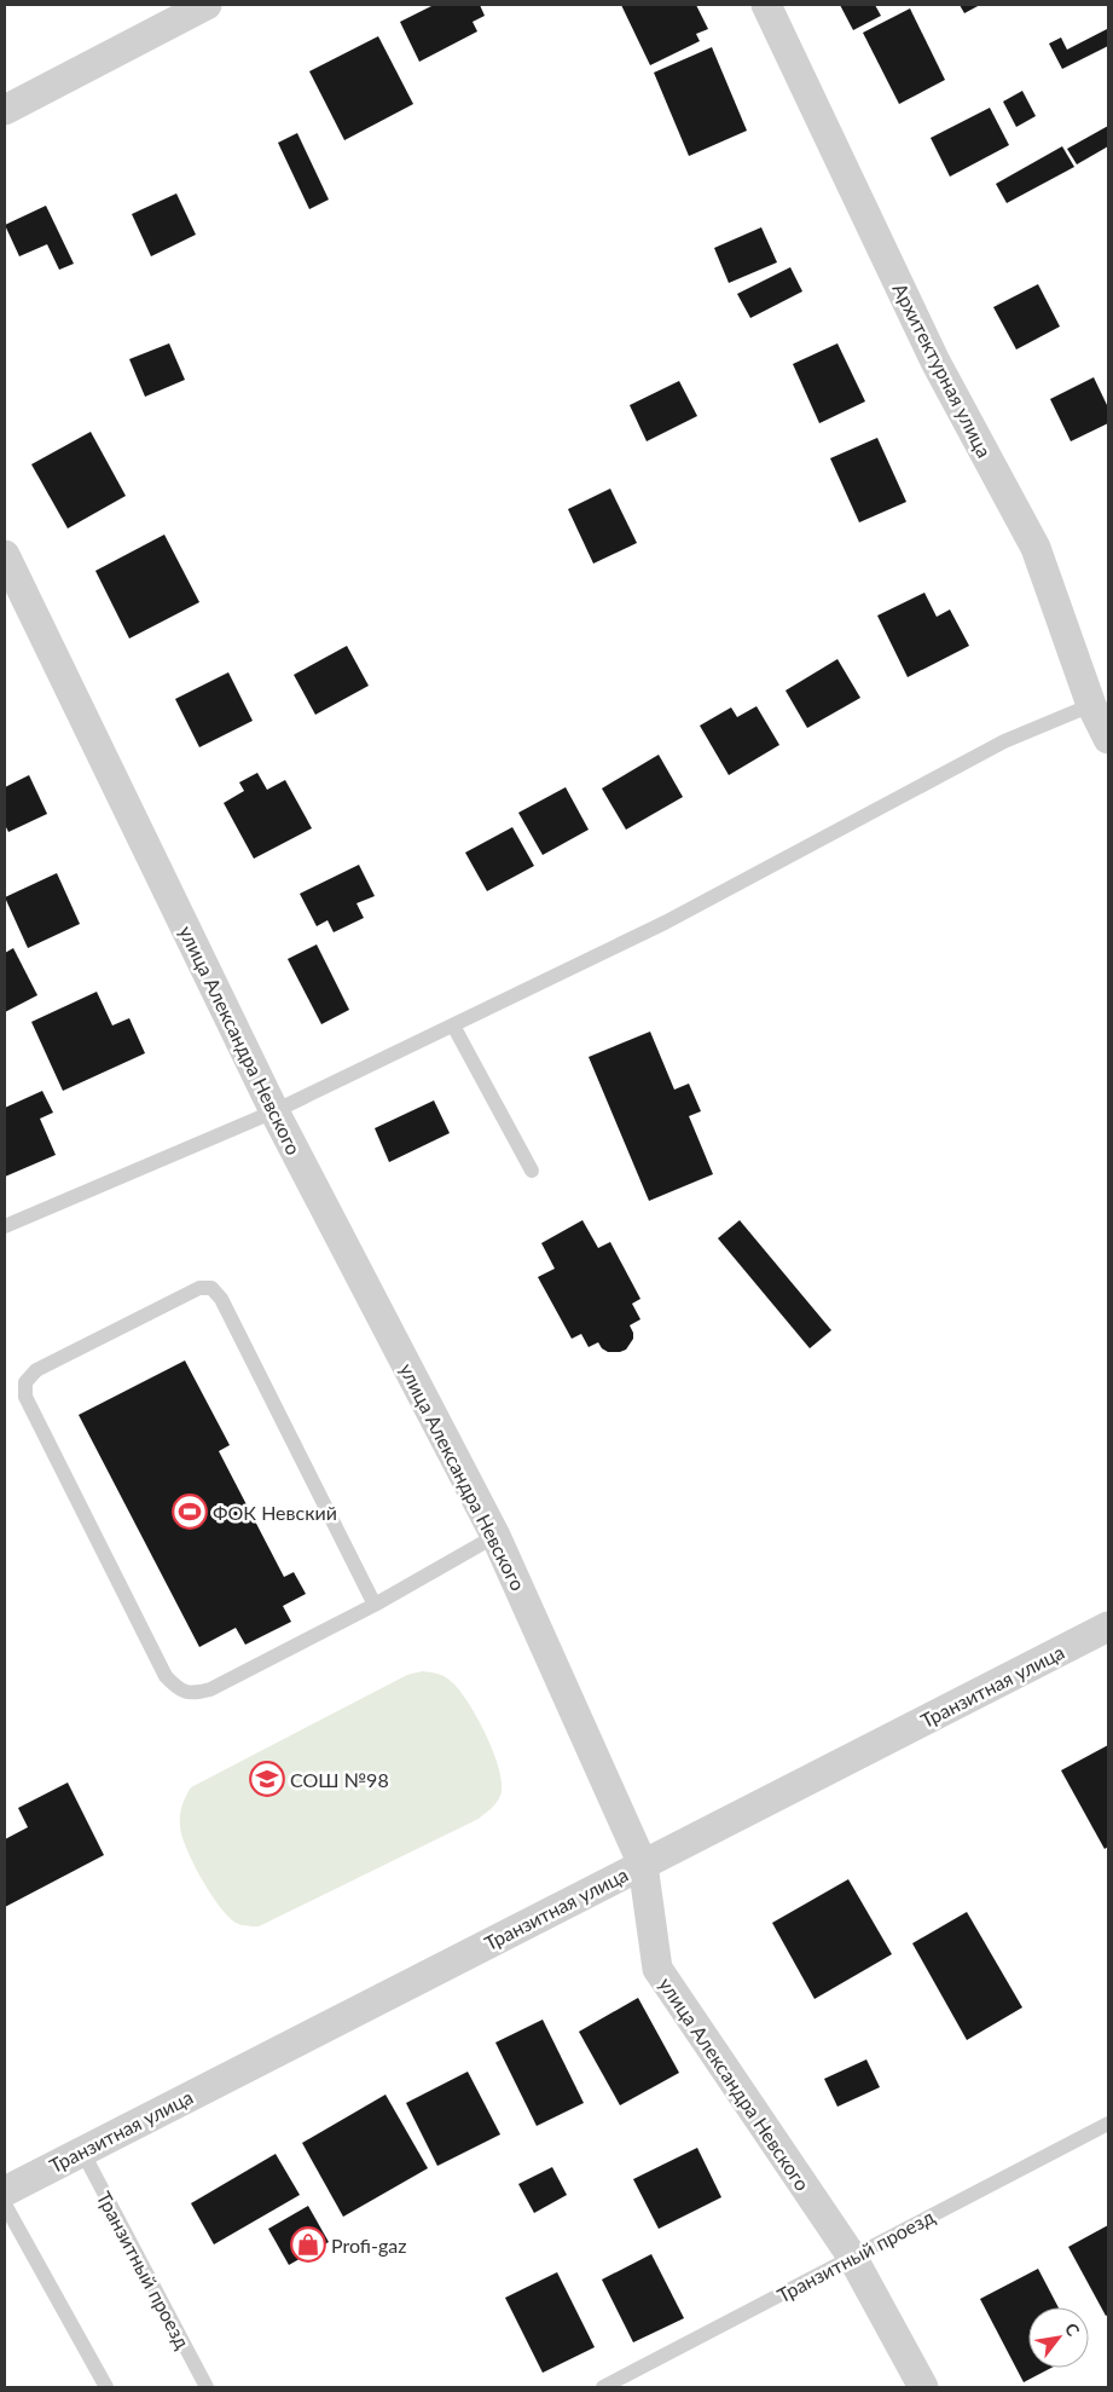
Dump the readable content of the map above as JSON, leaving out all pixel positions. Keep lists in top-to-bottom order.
{
  "streets": {
    "street": ["Архитектурная улица", "улица Александра Невского", "Транзитная улица"],
    "lane": ["Транзитный проезд"]
  },
  "crossings": [
    ["улица Александра Невского", "Транзитная улица"],
    ["улица Александра Невского", "Транзитный проезд"],
    ["Транзитная улица", "Транзитный проезд"]
  ],
  "places": {
    "sports": ["ФОК Невский"],
    "school or university": ["СОШ №98"],
    "shop": ["Profi-gaz"]
  },
  "north": "top right"
}
